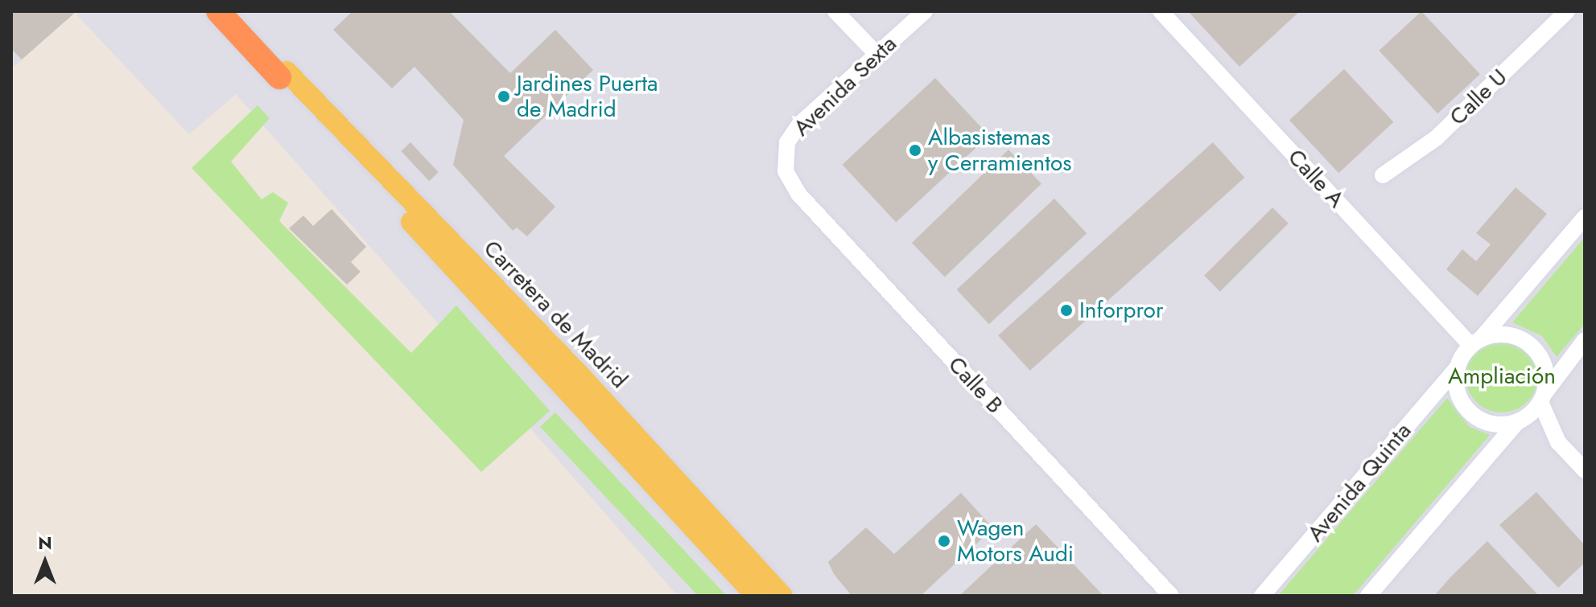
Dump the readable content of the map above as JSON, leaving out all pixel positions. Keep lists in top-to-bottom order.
{
  "streets": {
    "main road": ["Carretera de Madrid"],
    "street": [
      "Avenida Sexta",
      "Calle U",
      "Calle A",
      "Calle B",
      "Avenida Quinta"
    ]
  },
  "crossings": [
    ["Avenida Sexta", "Calle B"],
    ["Calle A", "Avenida Quinta"]
  ],
  "parks": ["Ampliación"],
  "places": [
    "Jardines Puerta de Madrid",
    "Albasistemas y Cerramientos",
    "Inforpror",
    "Wagen Motors Audi"
  ],
  "north": "top"
}
